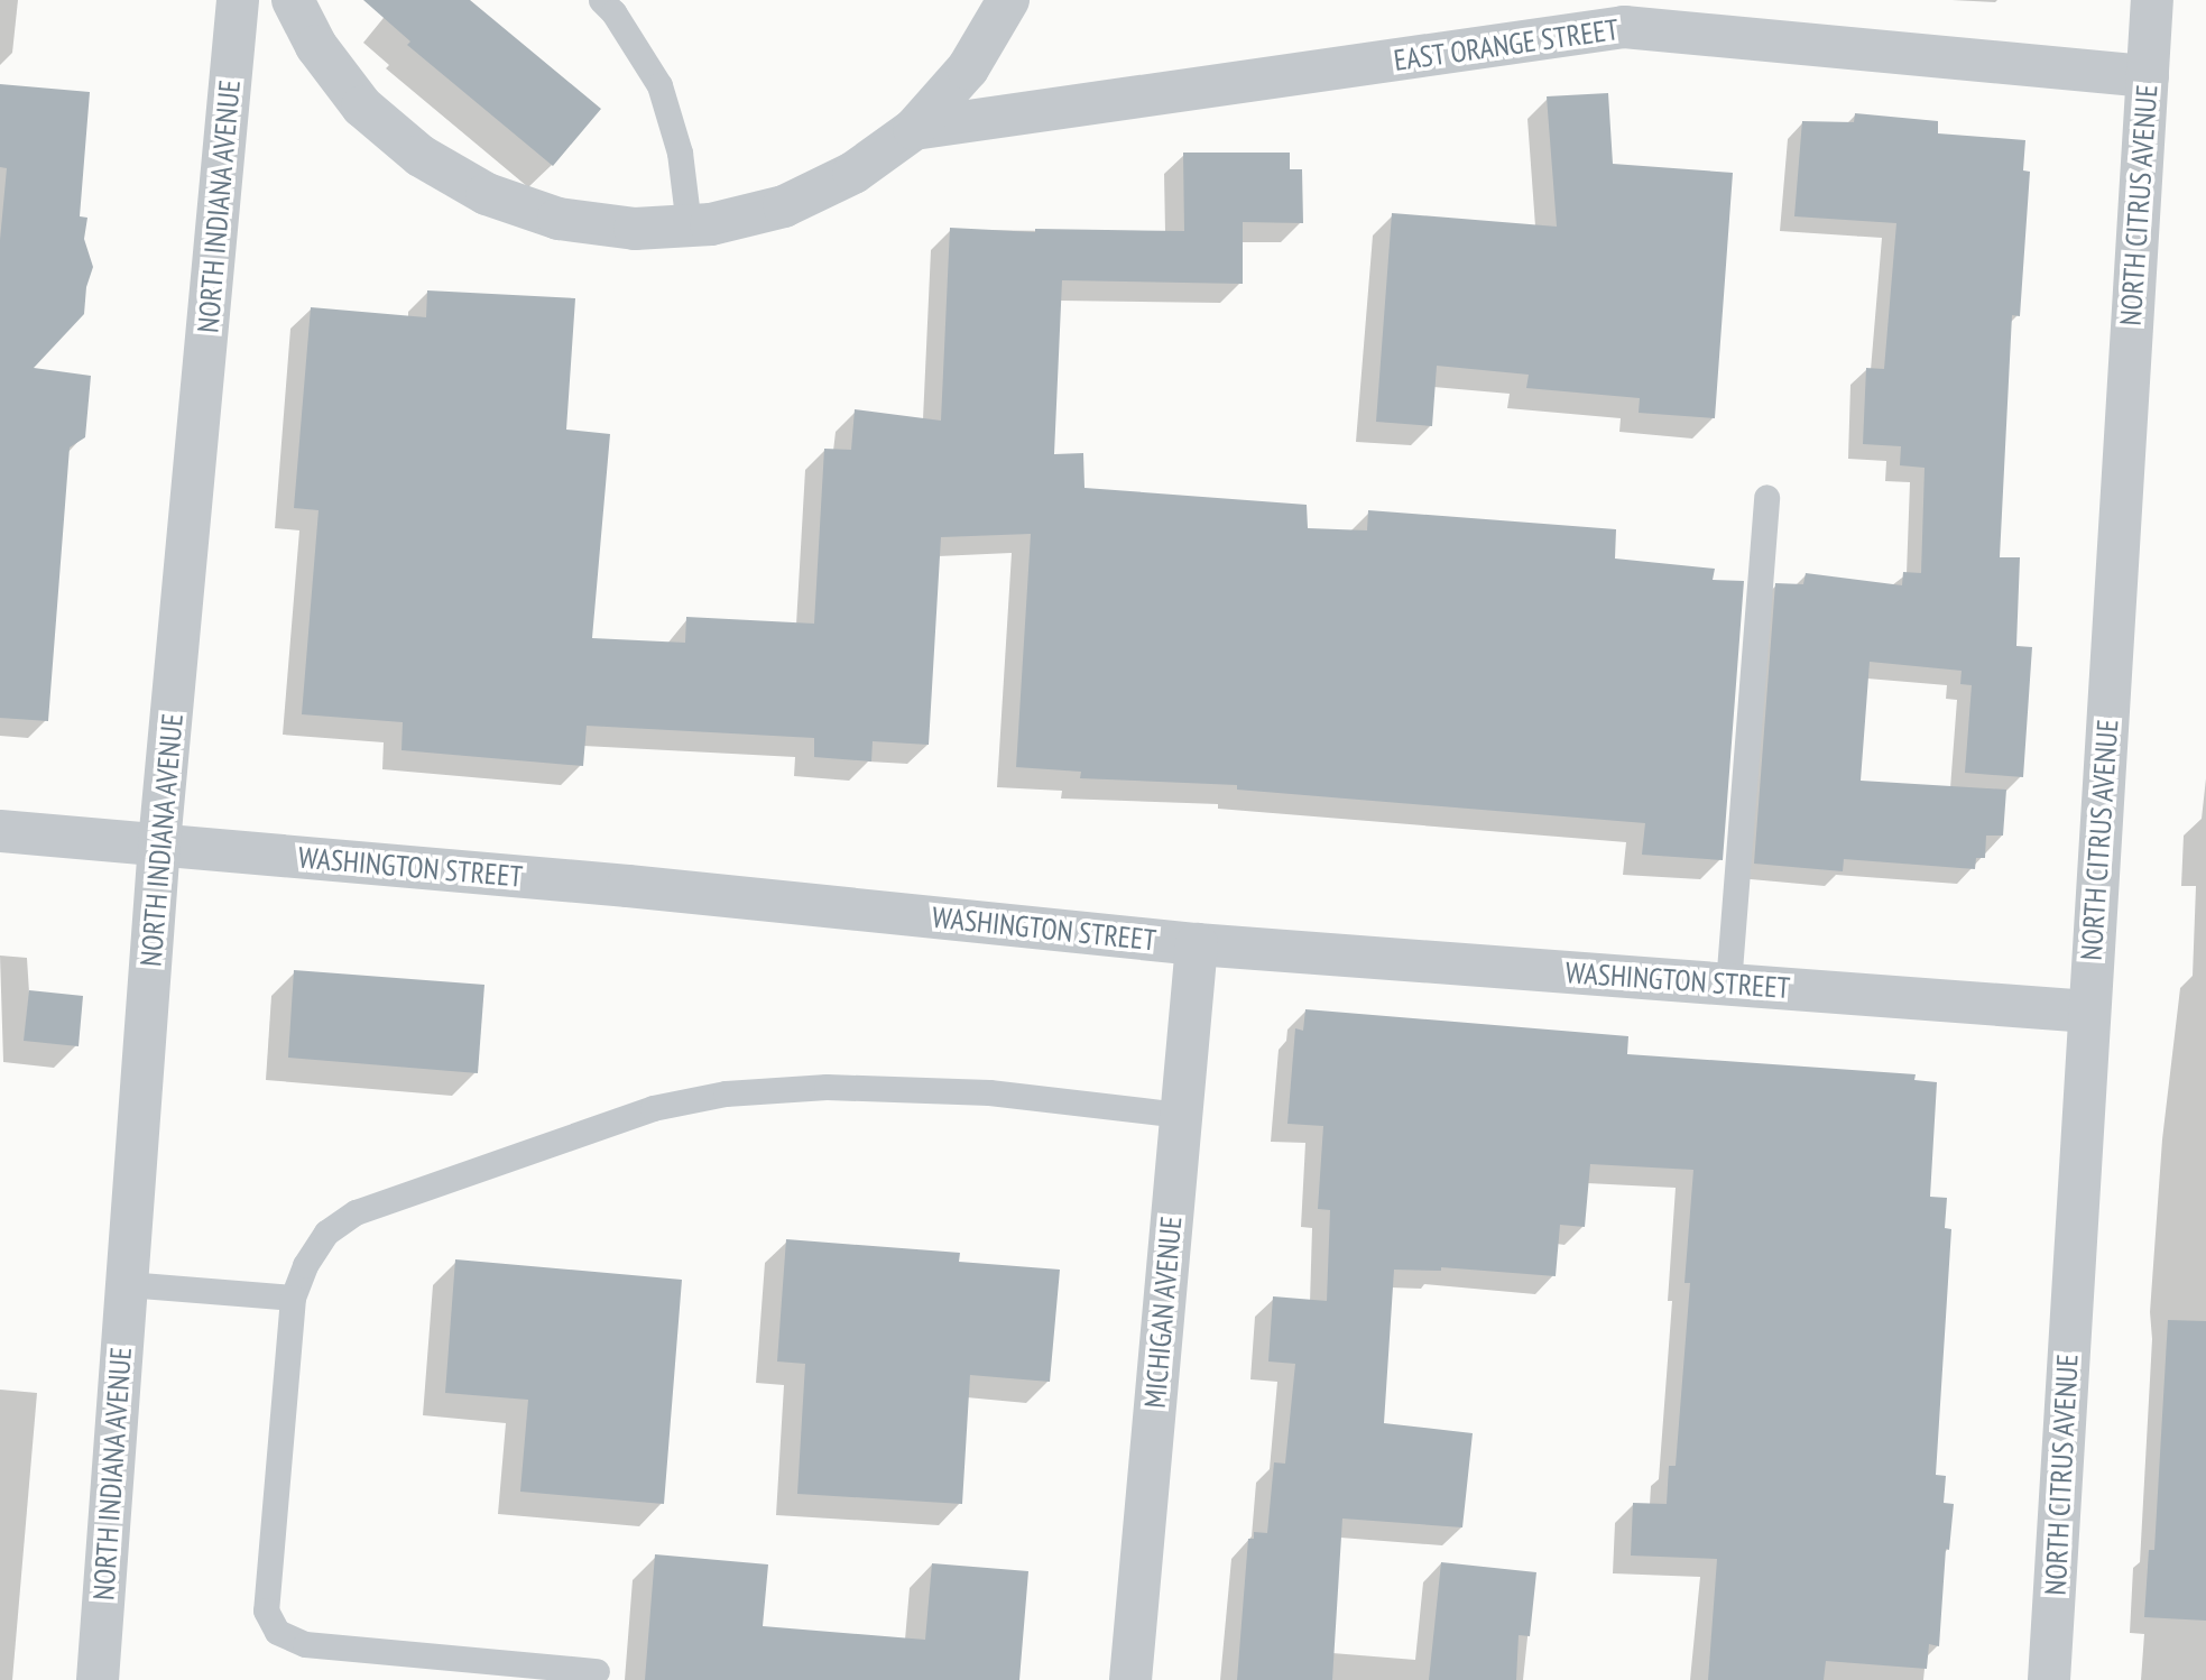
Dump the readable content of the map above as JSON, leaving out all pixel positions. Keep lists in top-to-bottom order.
{
  "streets": {
    "street": [
      "EAST ORANGE STREET",
      "NORTH CITRUS AVENUE",
      "NORTH INDIANA AVENUE",
      "WASHINGTON STREET",
      "MICHIGAN AVENUE"
    ]
  },
  "crossings": [
    ["EAST ORANGE STREET", "NORTH CITRUS AVENUE"],
    ["NORTH CITRUS AVENUE", "WASHINGTON STREET"],
    ["NORTH INDIANA AVENUE", "WASHINGTON STREET"],
    ["WASHINGTON STREET", "MICHIGAN AVENUE"]
  ]
}
